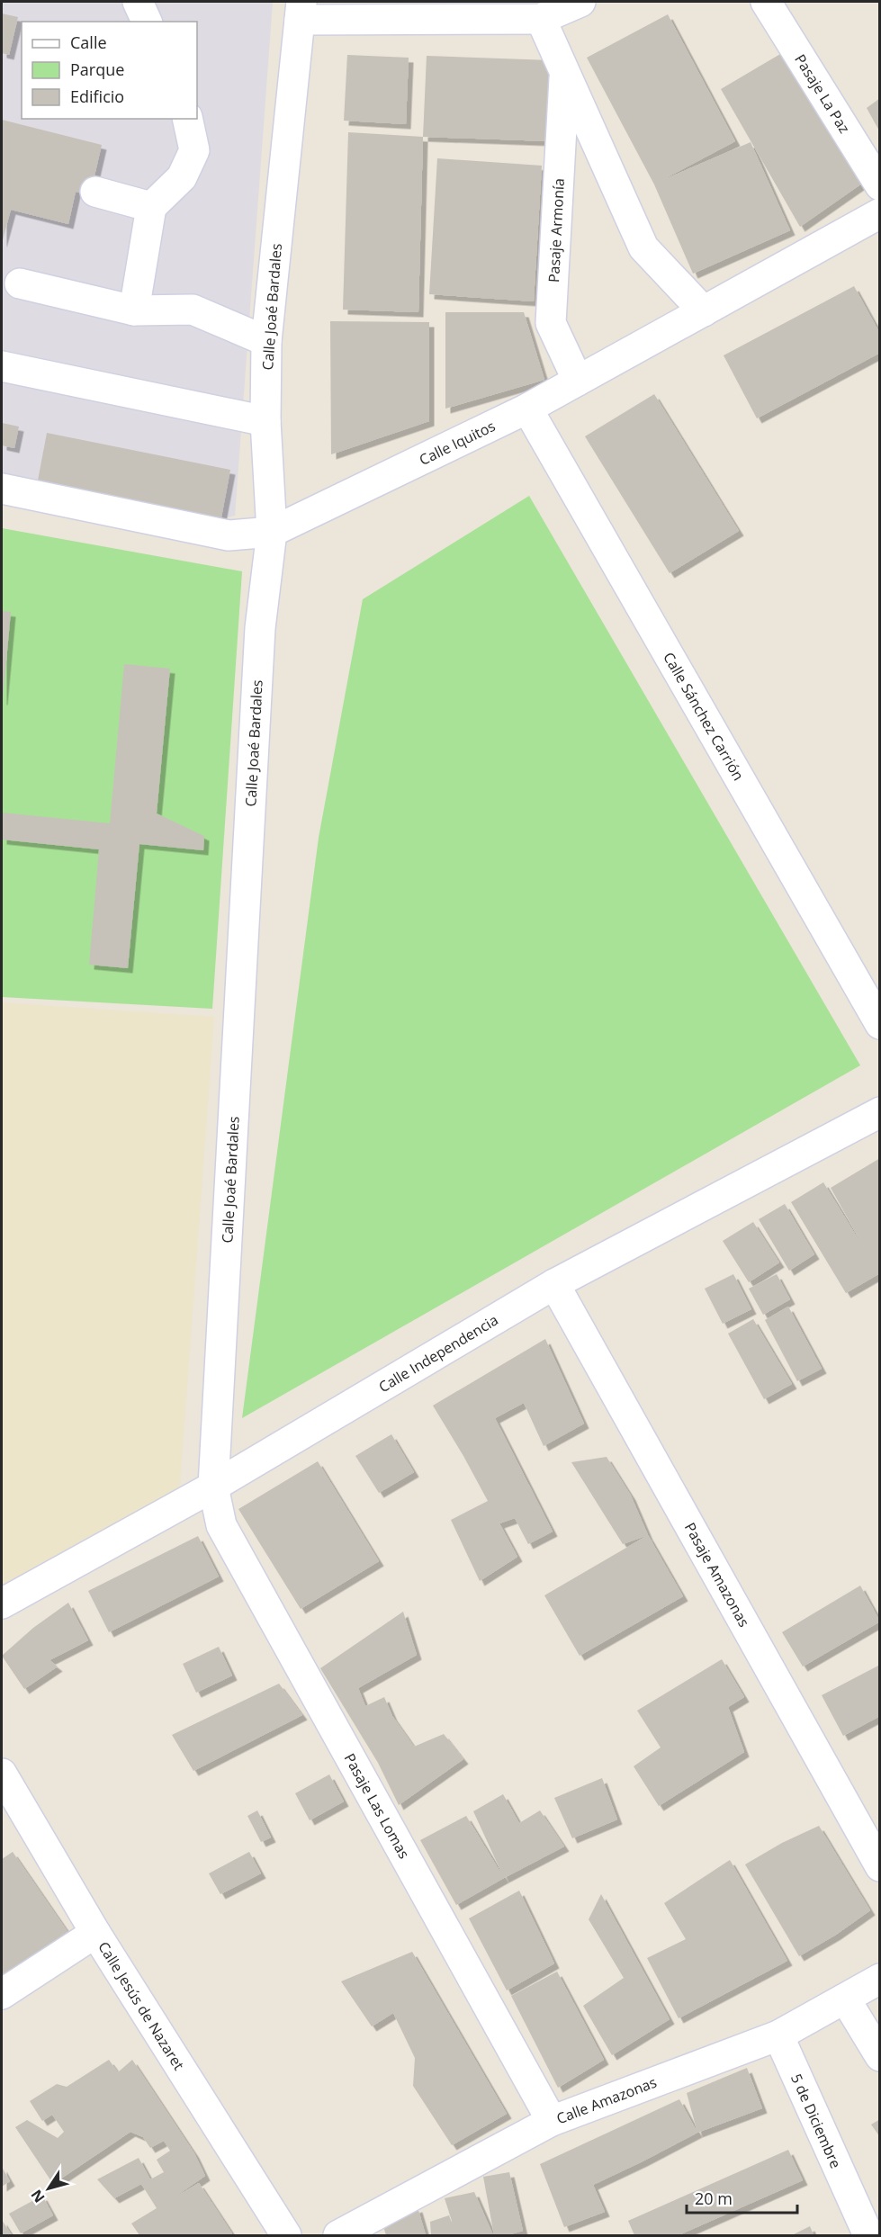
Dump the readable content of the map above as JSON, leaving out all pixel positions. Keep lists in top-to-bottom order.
{
  "streets": {
    "street": [
      "Pasaje La Paz",
      "Pasaje Armonía",
      "Calle Joaé Bardales",
      "Calle Iquitos",
      "Calle Sánchez Carrión",
      "Calle Independencia",
      "Pasaje Amazonas",
      "Pasaje Las Lomas",
      "Calle Jesús de Nazaret",
      "Calle Amazonas",
      "5 de Diciembre"
    ]
  },
  "crossings": [
    ["Pasaje Armonía", "Calle Iquitos"],
    ["Calle Joaé Bardales", "Calle Iquitos"],
    ["Calle Joaé Bardales", "Calle Independencia"],
    ["Calle Joaé Bardales", "Pasaje Las Lomas"],
    ["Calle Iquitos", "Calle Sánchez Carrión"],
    ["Calle Independencia", "Pasaje Amazonas"],
    ["Calle Independencia", "Pasaje Las Lomas"],
    ["Pasaje Las Lomas", "Calle Amazonas"],
    ["Calle Amazonas", "5 de Diciembre"]
  ],
  "legend": ["Calle", "Parque", "Edificio"],
  "scale_bar": "20 m",
  "north": "bottom left"
}
